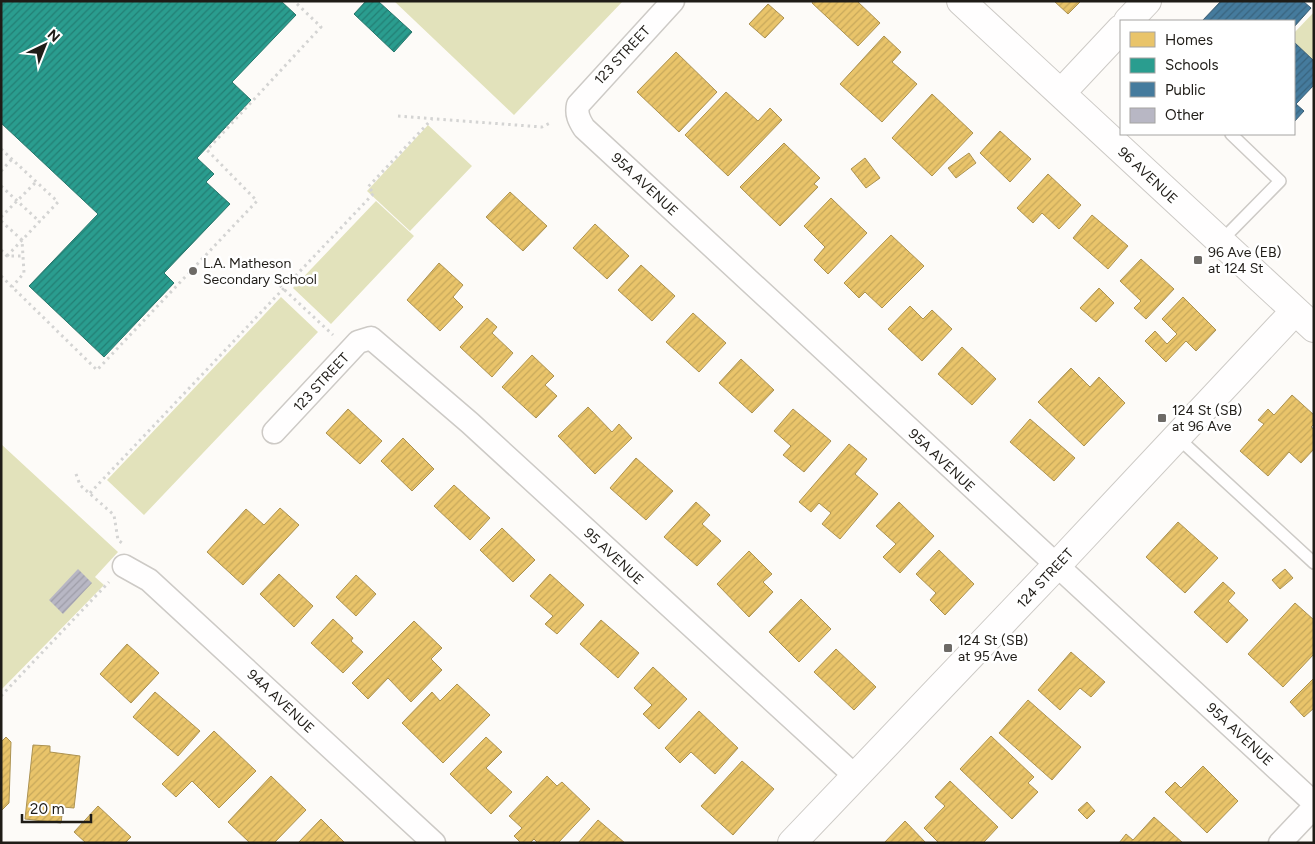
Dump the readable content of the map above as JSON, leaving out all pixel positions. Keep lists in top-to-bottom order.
{
  "streets": {
    "street": [
      "123 STREET",
      "96 AVENUE",
      "95A AVENUE",
      "95 AVENUE",
      "124 STREET",
      "94A AVENUE"
    ]
  },
  "crossings": [
    ["123 STREET", "95A AVENUE"],
    ["123 STREET", "95 AVENUE"],
    ["96 AVENUE", "124 STREET"],
    ["95A AVENUE", "124 STREET"],
    ["95 AVENUE", "124 STREET"]
  ],
  "places": {
    "transit": ["96 Ave (EB) at 124 St", "124 St (SB) at 96 Ave", "124 St (SB) at 95 Ave"],
    "other": ["L.A. Matheson Secondary School"]
  },
  "legend": [
    "Homes",
    "Schools",
    "Public",
    "Other"
  ],
  "scale_bar": "20 m",
  "north": "top right"
}
